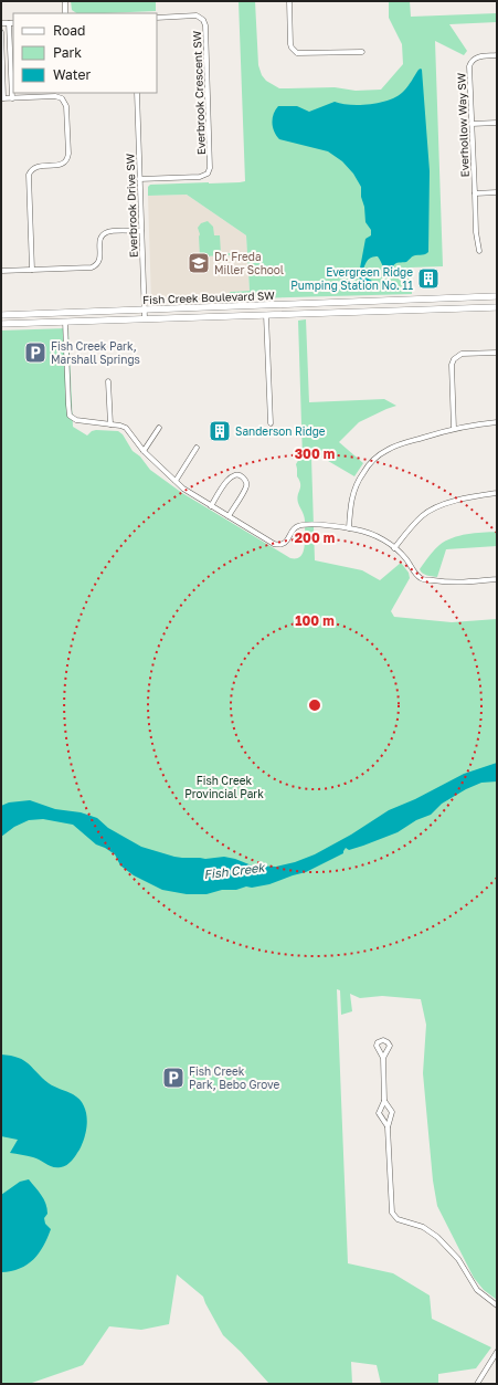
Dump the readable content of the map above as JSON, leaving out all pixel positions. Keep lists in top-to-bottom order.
{
  "streets": {
    "main road": ["Fish Creek Boulevard SW"],
    "street": ["Everbrook Crescent SW", "Everhollow Way SW", "Everbrook Drive SW"]
  },
  "crossings": [
    ["Everbrook Crescent SW", "Everbrook Drive SW"],
    ["Everbrook Drive SW", "Fish Creek Boulevard SW"]
  ],
  "water": ["Fish Creek"],
  "parks": ["Fish Creek Provincial Park"],
  "places": {
    "school or university": ["Dr. Freda Miller School"],
    "building": ["Evergreen Ridge Pumping Station No. 11", "Sanderson Ridge"],
    "parking": ["Fish Creek Park, Marshall Springs", "Fish Creek Park, Bebo Grove"]
  },
  "legend": ["Road", "Park", "Water"],
  "rings": ["300 m", "200 m", "100 m"]
}
